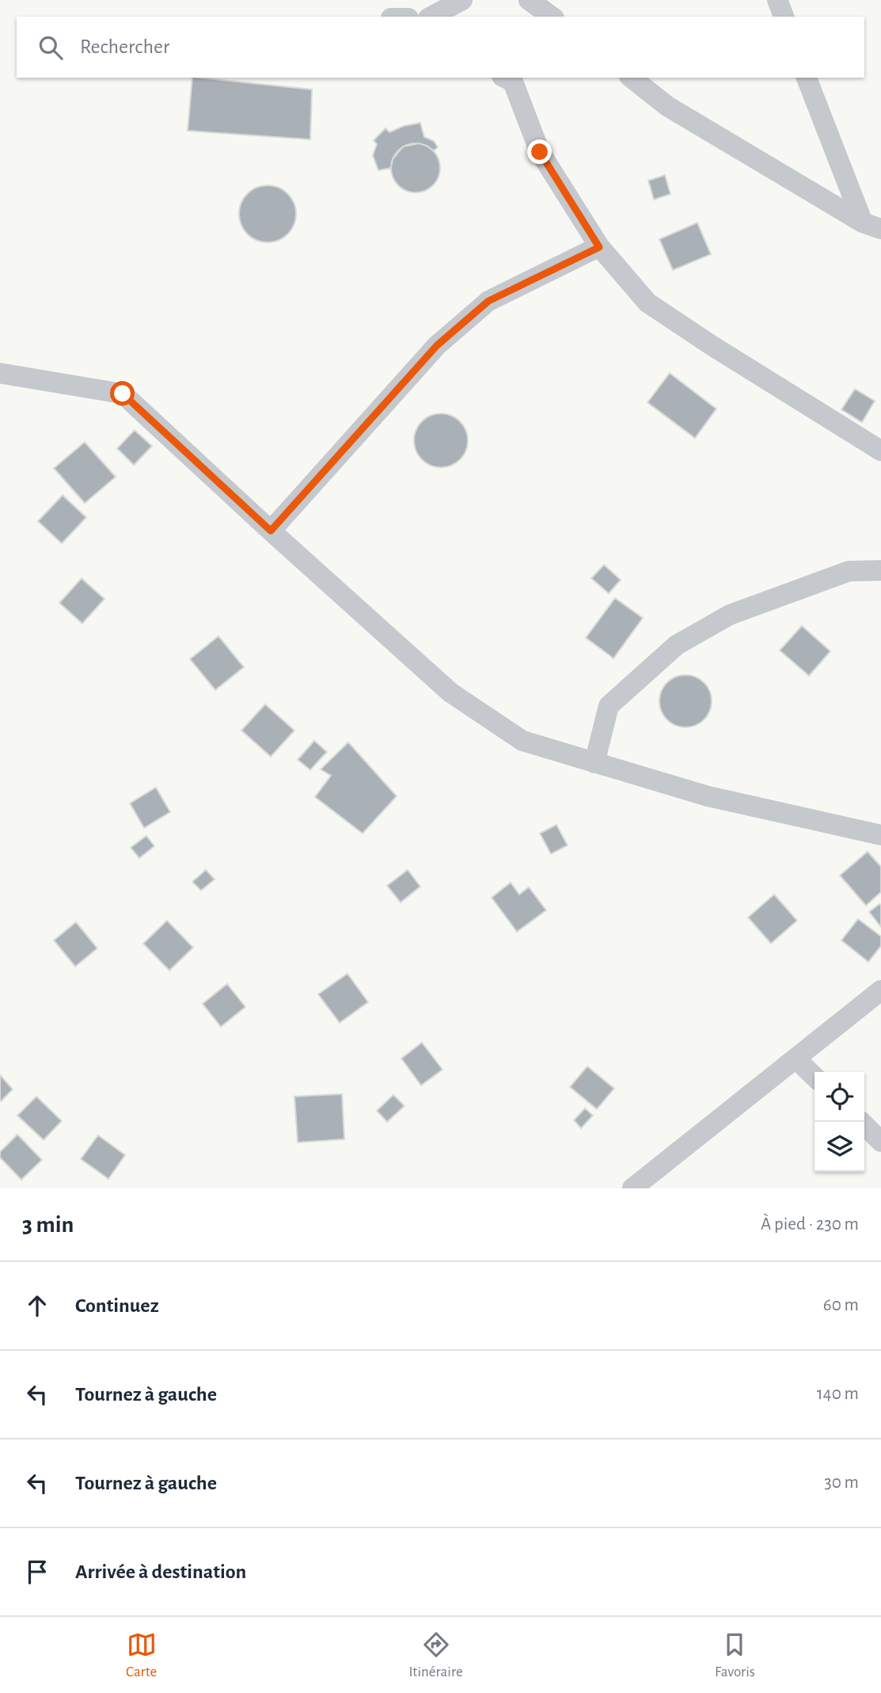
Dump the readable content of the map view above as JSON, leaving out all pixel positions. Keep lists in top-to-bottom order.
{
  "page": {
    "search": "Rechercher",
    "heading": ["3 min", "À pied · 230 m"],
    "list": [
      ["Continuez", "60 m"],
      ["Tournez à gauche", "140 m"],
      ["Tournez à gauche", "30 m"],
      "Arrivée à destination"
    ],
    "nav": ["Carte", "Itinéraire", "Favoris"]
  }
}
